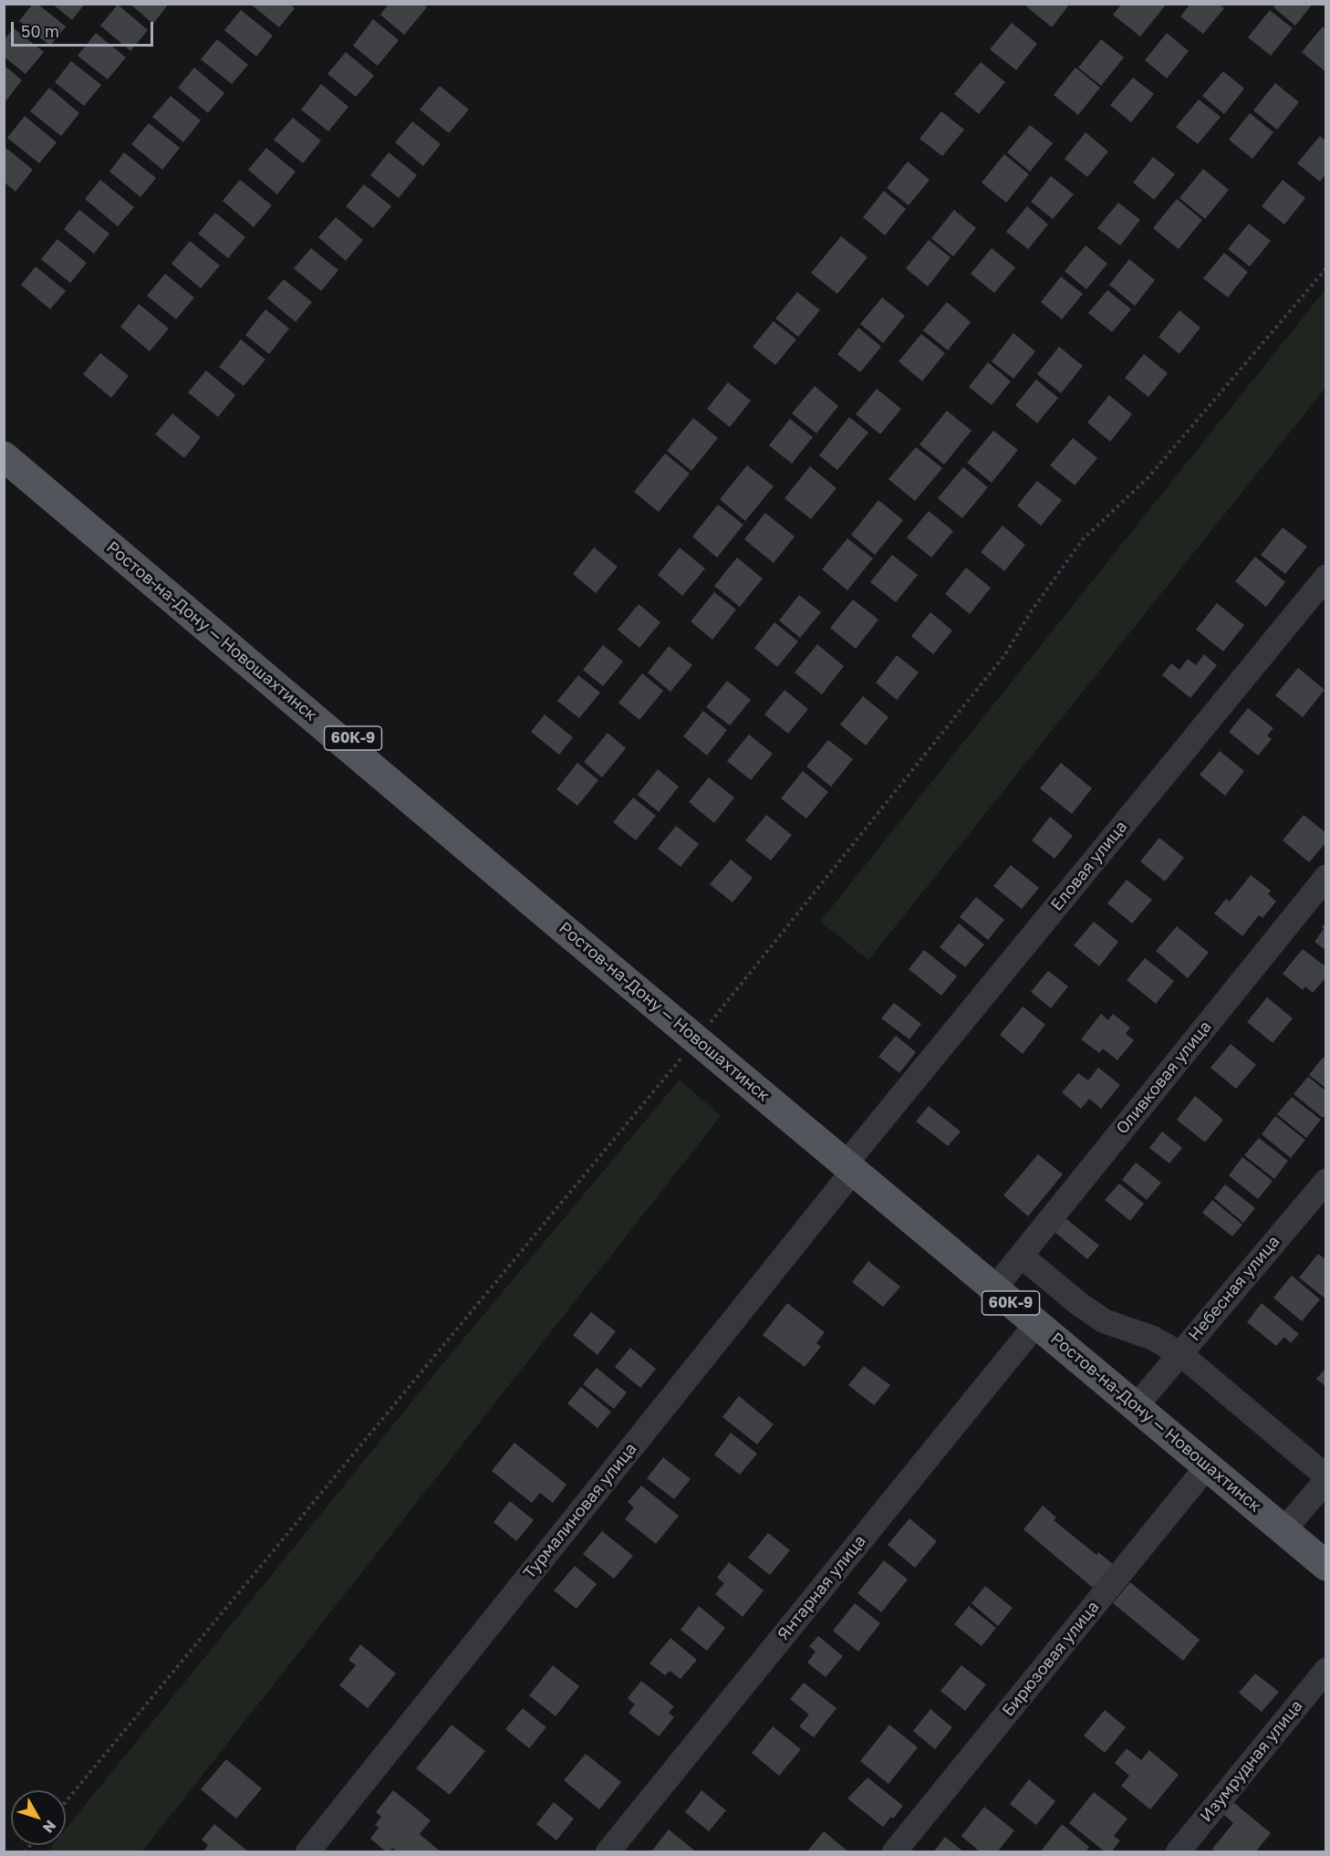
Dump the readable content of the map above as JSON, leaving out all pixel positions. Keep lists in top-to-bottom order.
{
  "streets": {
    "main road": ["Ростов-на-Дону — Новошахтинск", "60К-9"],
    "street": [
      "Еловая улица",
      "Оливковая улица",
      "Небесная улица",
      "Турмалиновая улица",
      "Янтарная улица",
      "Бирюзовая улица",
      "Изумрудная улица"
    ]
  },
  "crossings": [
    ["Ростов-на-Дону — Новошахтинск", "Еловая улица"],
    ["Ростов-на-Дону — Новошахтинск", "Оливковая улица"],
    ["Ростов-на-Дону — Новошахтинск", "Небесная улица"],
    ["Ростов-на-Дону — Новошахтинск", "Турмалиновая улица"],
    ["Ростов-на-Дону — Новошахтинск", "Янтарная улица"],
    ["Ростов-на-Дону — Новошахтинск", "Бирюзовая улица"],
    ["Еловая улица", "Турмалиновая улица"]
  ],
  "scale_bar": "50 m",
  "north": "bottom right"
}
